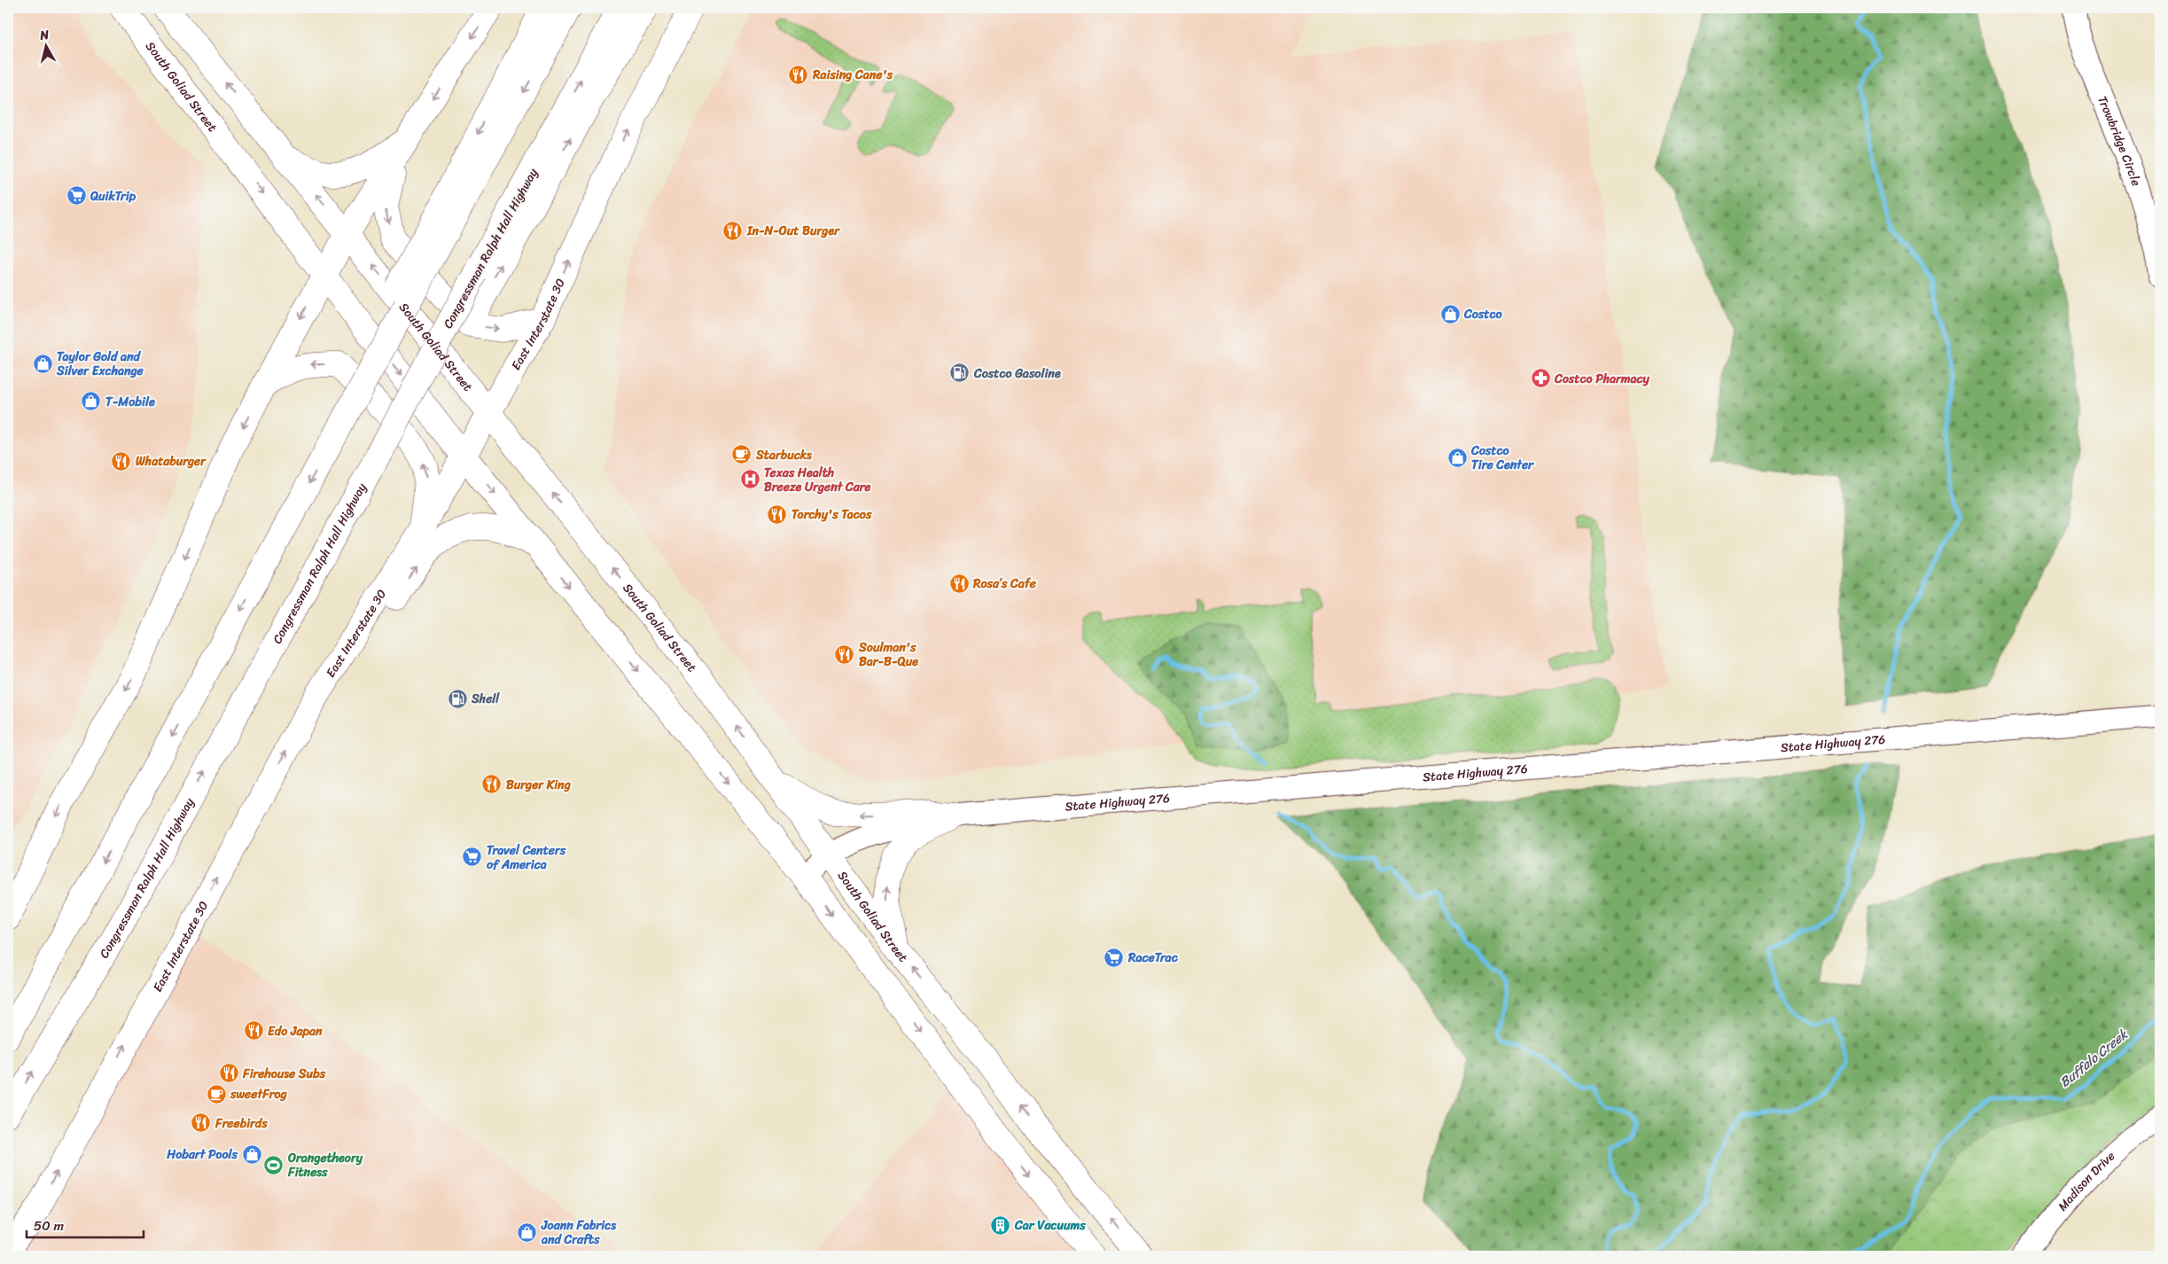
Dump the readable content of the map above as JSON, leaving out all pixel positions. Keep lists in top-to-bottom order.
{
  "streets": {
    "main road": ["South Goliad Street", "Congressman Ralph Hall Highway", "East Interstate 30"],
    "street": ["Trowbridge Circle", "State Highway 276", "Madison Drive"]
  },
  "crossings": [
    ["South Goliad Street", "East Interstate 30"],
    ["South Goliad Street", "State Highway 276"]
  ],
  "water": ["Buffalo Creek"],
  "places": {
    "restaurant": [
      "Raising Cane's",
      "In-N-Out Burger",
      "Whataburger",
      "Torchy's Tacos",
      "Rosa’s Cafe",
      "Soulman's Bar-B-Que",
      "Burger King",
      "Edo Japan",
      "Firehouse Subs",
      "Freebirds"
    ],
    "supermarket": ["QuikTrip", "Travel Centers of America", "RaceTrac"],
    "shop": [
      "Costco",
      "Taylor Gold and Silver Exchange",
      "T-Mobile",
      "Costco Tire Center",
      "Hobart Pools",
      "Joann Fabrics and Crafts"
    ],
    "fuel station": ["Costco Gasoline", "Shell"],
    "pharmacy": ["Costco Pharmacy"],
    "cafe": ["Starbucks", "sweetFrog"],
    "hospital": ["Texas Health Breeze Urgent Care"],
    "sports": ["Orangetheory Fitness"],
    "building": ["Car Vacuums"]
  },
  "scale_bar": "50 m",
  "north": "top"
}
